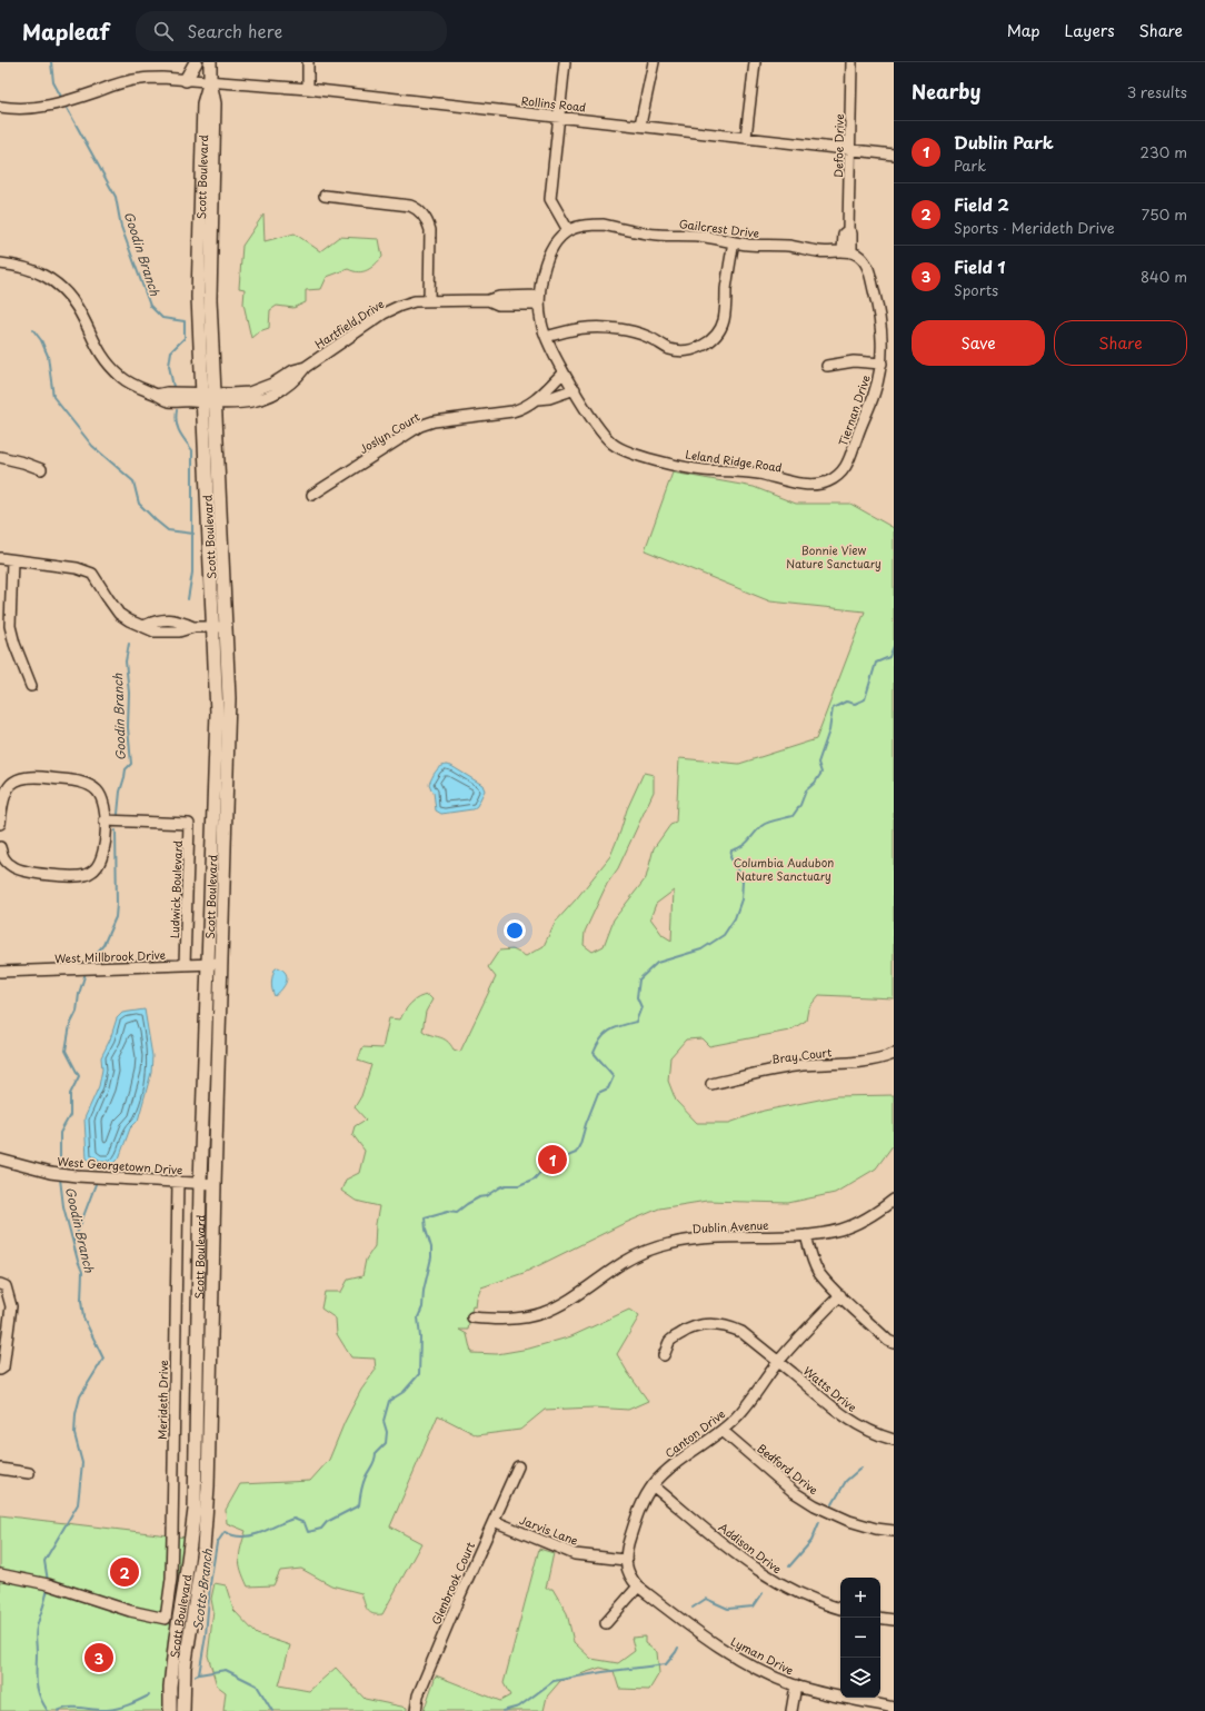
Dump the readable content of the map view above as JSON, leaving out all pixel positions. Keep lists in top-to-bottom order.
{
  "streets": {
    "main road": ["Scott Boulevard"],
    "street": [
      "Rollins Road",
      "Defoe Drive",
      "Gailcrest Drive",
      "Hartfield Drive",
      "Tiernan Drive",
      "Joslyn Court",
      "Leland Ridge Road",
      "Ludwick Boulevard",
      "West Millbrook Drive",
      "Bray Court",
      "West Georgetown Drive",
      "Dublin Avenue",
      "Watts Drive",
      "Merideth Drive",
      "Canton Drive",
      "Bedford Drive",
      "Jarvis Lane",
      "Addison Drive",
      "Glenbrook Court",
      "Lyman Drive"
    ]
  },
  "crossings": [
    ["Rollins Road", "Defoe Drive"],
    ["Rollins Road", "Scott Boulevard"],
    ["Defoe Drive", "Gailcrest Drive"],
    ["Defoe Drive", "Tiernan Drive"],
    ["Scott Boulevard", "Hartfield Drive"],
    ["Scott Boulevard", "West Millbrook Drive"],
    ["Scott Boulevard", "West Georgetown Drive"],
    ["Gailcrest Drive", "Tiernan Drive"],
    ["Gailcrest Drive", "Leland Ridge Road"],
    ["Hartfield Drive", "Leland Ridge Road"],
    ["Tiernan Drive", "Leland Ridge Road"],
    ["Joslyn Court", "Leland Ridge Road"],
    ["Ludwick Boulevard", "West Millbrook Drive"],
    ["West Georgetown Drive", "Merideth Drive"],
    ["Watts Drive", "Canton Drive"],
    ["Canton Drive", "Bedford Drive"],
    ["Canton Drive", "Jarvis Lane"],
    ["Canton Drive", "Addison Drive"],
    ["Jarvis Lane", "Glenbrook Court"]
  ],
  "water": ["Goodin Branch", "Scotts Branch"],
  "parks": ["Bonnie View Nature Sanctuary", "Columbia Audubon Nature Sanctuary"],
  "page": {
    "header": "Mapleaf",
    "search": "Search here",
    "nav": ["Map", "Layers", "Share"],
    "heading": ["Nearby", "3 results"],
    "list": [
      {
        "mark": "1",
        "name": "Dublin Park",
        "note": "Park",
        "value": "230 m"
      },
      {
        "mark": "2",
        "name": "Field 2",
        "note": "Sports · Merideth Drive",
        "value": "750 m"
      },
      {
        "mark": "3",
        "name": "Field 1",
        "note": "Sports",
        "value": "840 m"
      }
    ],
    "buttons": ["Save", "Share"],
    "pins": ["1", "2", "3"],
    "map_buttons": ["+", "−"]
  }
}
